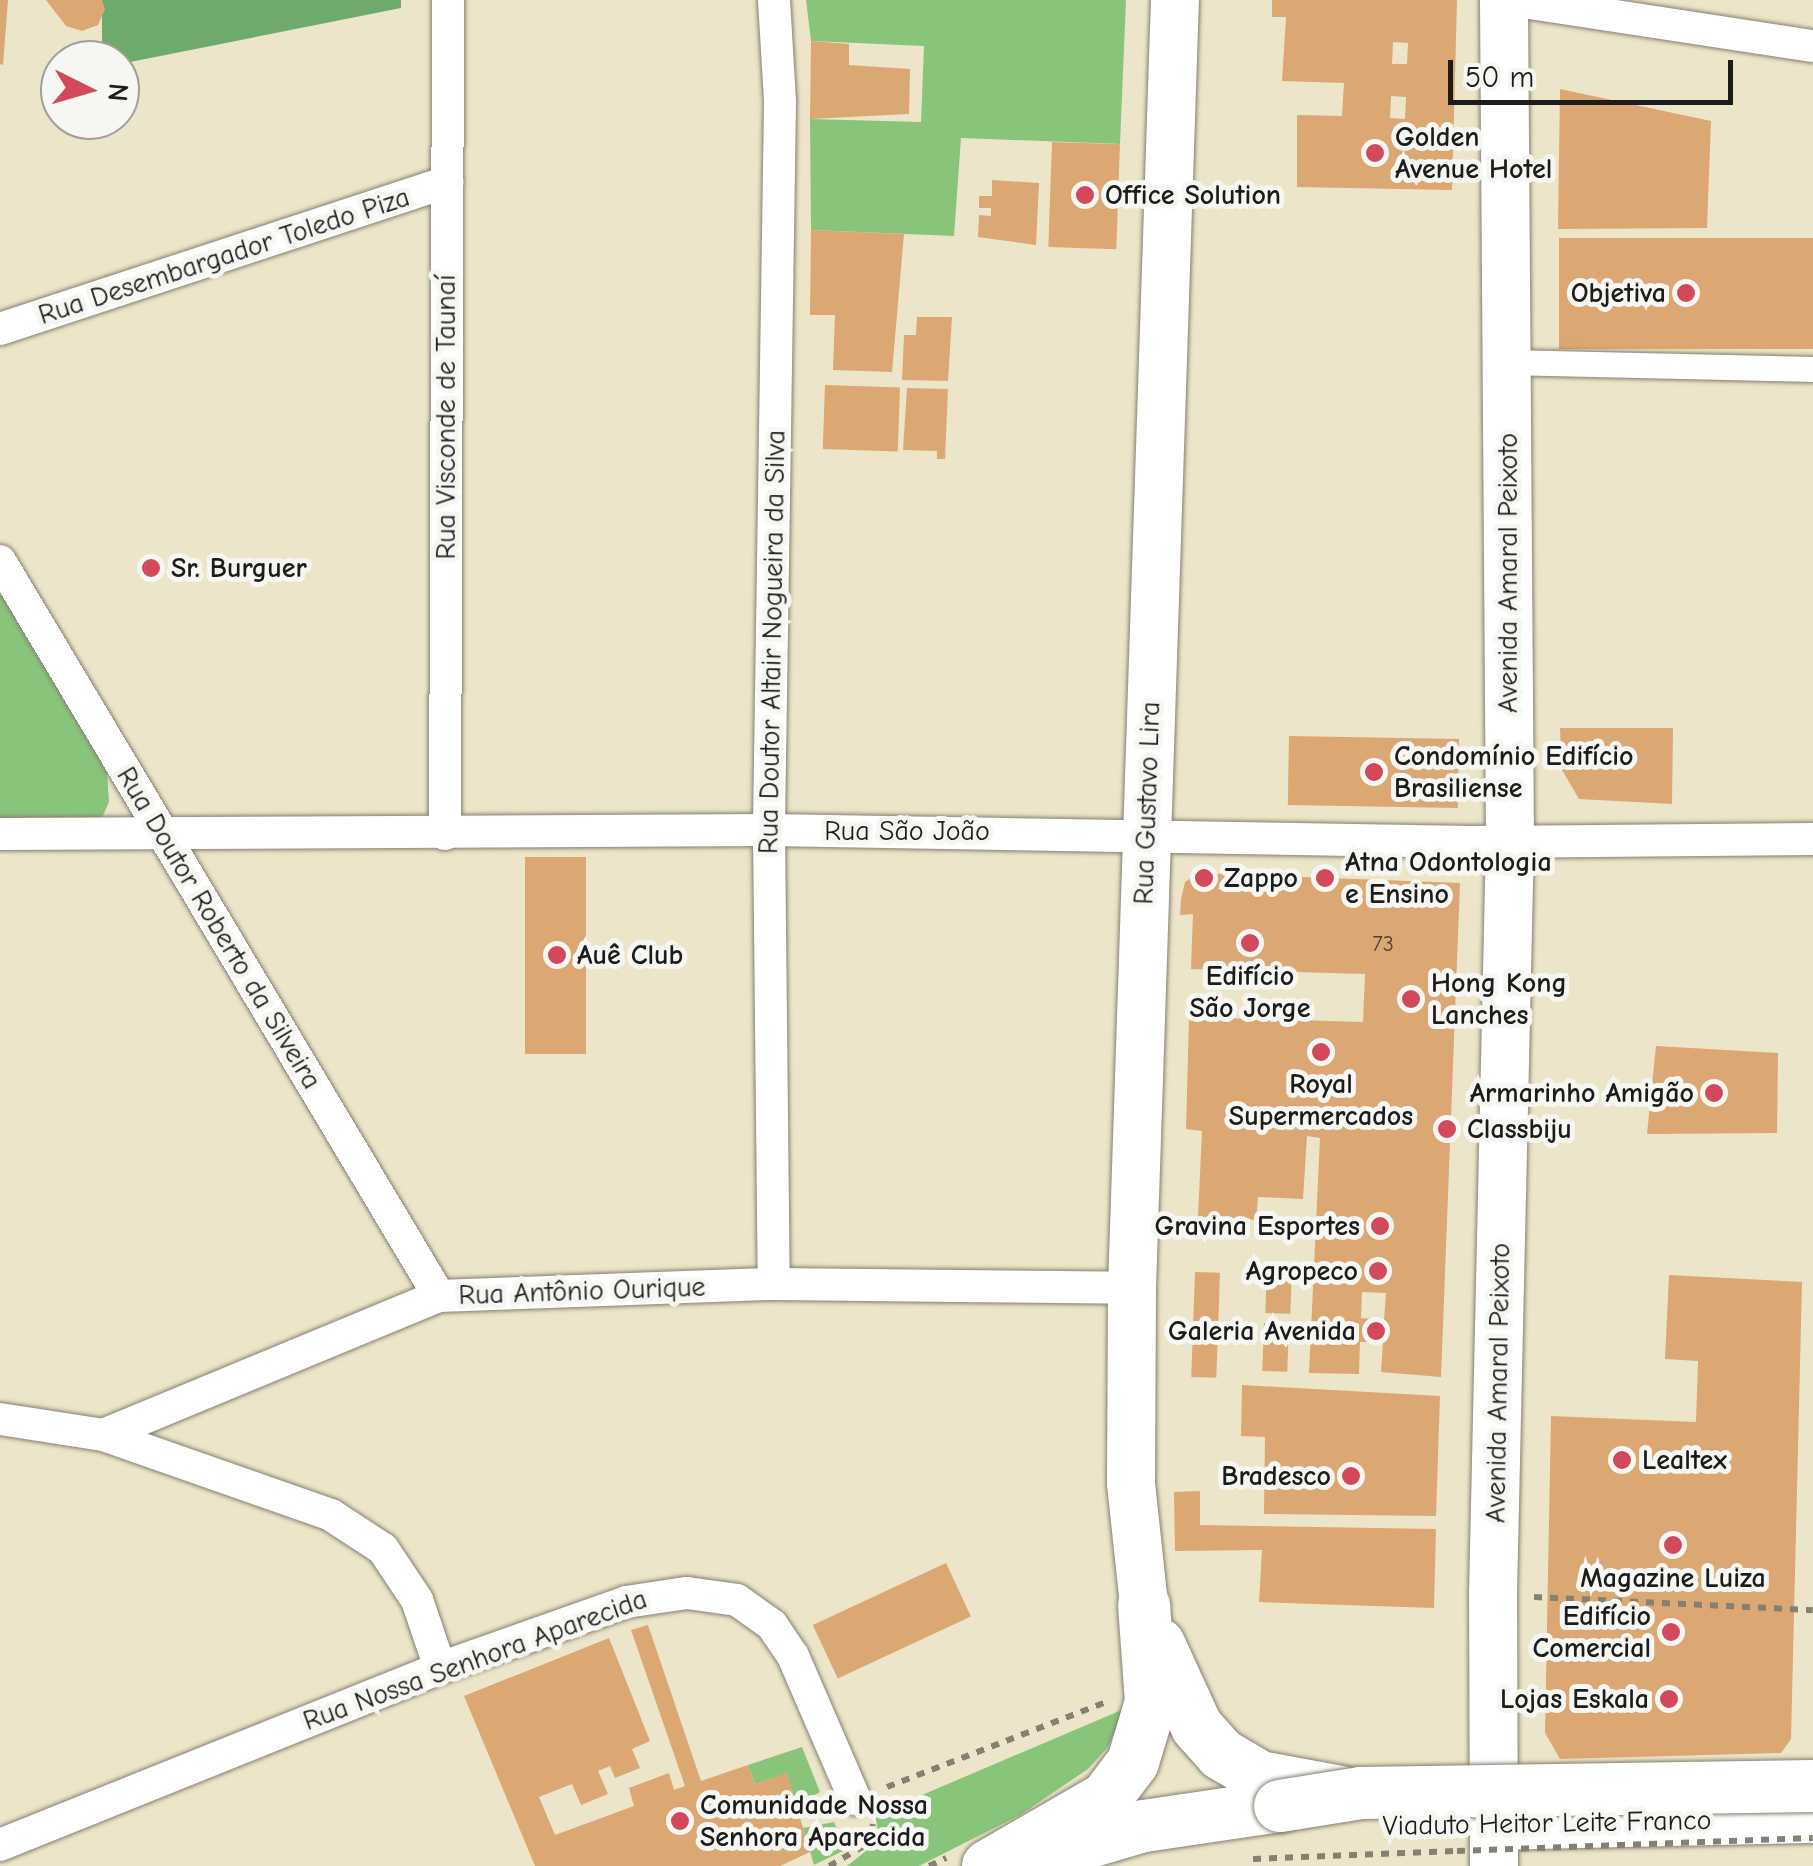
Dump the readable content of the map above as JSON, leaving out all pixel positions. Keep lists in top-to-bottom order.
{
  "streets": {
    "main road": ["Avenida Amaral Peixoto", "Rua Gustavo Lira", "Viaduto Heitor Leite Franco"],
    "street": [
      "Rua Desembargador Toledo Piza",
      "Rua Visconde de Taunaí",
      "Rua Doutor Altair Nogueira da Silva",
      "Rua São João",
      "Rua Doutor Roberto da Silveira",
      "Rua Antônio Ourique",
      "Rua Nossa Senhora Aparecida"
    ]
  },
  "crossings": [
    ["Rua Desembargador Toledo Piza", "Rua Visconde de Taunaí"],
    ["Rua Visconde de Taunaí", "Rua São João"],
    ["Avenida Amaral Peixoto", "Rua São João"],
    ["Rua Doutor Altair Nogueira da Silva", "Rua São João"],
    ["Rua Doutor Altair Nogueira da Silva", "Rua Antônio Ourique"],
    ["Rua Gustavo Lira", "Rua São João"],
    ["Rua Gustavo Lira", "Rua Antônio Ourique"],
    ["Rua São João", "Rua Doutor Roberto da Silveira"],
    ["Rua Doutor Roberto da Silveira", "Rua Antônio Ourique"]
  ],
  "places": [
    "Golden Avenue Hotel",
    "Office Solution",
    "Objetiva",
    "Sr. Burguer",
    "Condomínio Edifício Brasiliense",
    "Zappo",
    "Atna Odontologia e Ensino",
    "Edifício São Jorge",
    "Auê Club",
    "Hong Kong Lanches",
    "Royal Supermercados",
    "Armarinho Amigão",
    "Classbiju",
    "Gravina Esportes",
    "Agropeco",
    "Galeria Avenida",
    "Lealtex",
    "Bradesco",
    "Magazine Luiza",
    "Edifício Comercial",
    "Lojas Eskala",
    "Comunidade Nossa Senhora Aparecida"
  ],
  "house_numbers": ["73"],
  "scale_bar": "50 m",
  "north": "right"
}
